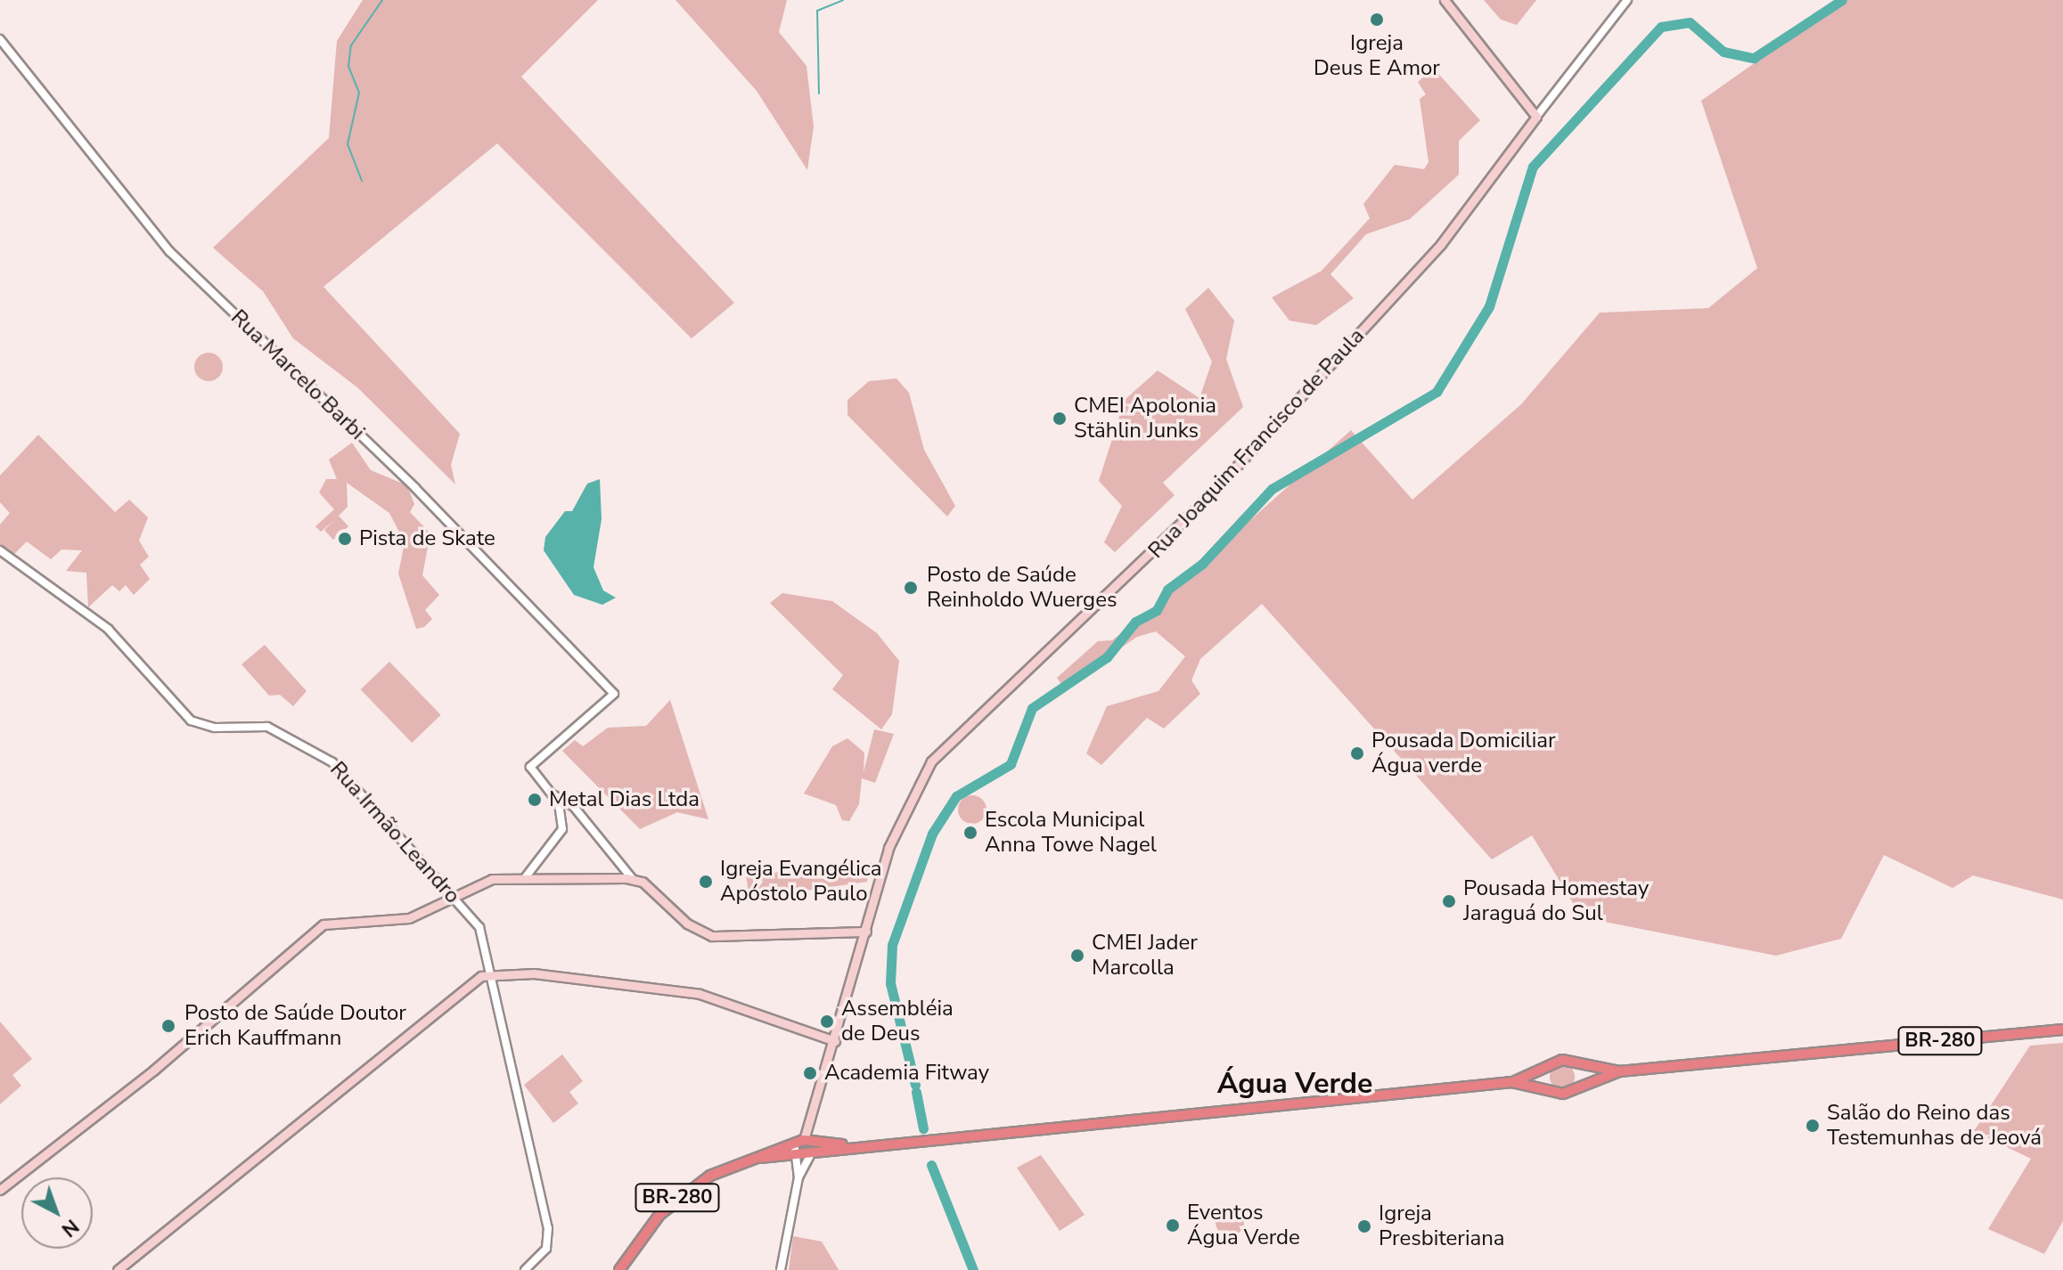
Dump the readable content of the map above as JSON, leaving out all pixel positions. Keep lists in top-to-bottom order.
{
  "streets": {
    "highway": ["BR-280"],
    "main road": ["Rua Joaquim Francisco de Paula"],
    "street": ["Rua Marcelo Barbi", "Rua Irmão Leandro"]
  },
  "crossings": [
    ["Rua Joaquim Francisco de Paula", "BR-280"]
  ],
  "districts": ["Água Verde"],
  "places": [
    "Igreja Deus E Amor",
    "CMEI Apolonia Stählin Junks",
    "Pista de Skate",
    "Posto de Saúde Reinholdo Wuerges",
    "Pousada Domiciliar Água verde",
    "Metal Dias Ltda",
    "Escola Municipal Anna Towe Nagel",
    "Igreja Evangélica Apóstolo Paulo",
    "Pousada Homestay Jaraguá do Sul",
    "CMEI Jader Marcolla",
    "Assembléia de Deus",
    "Posto de Saúde Doutor Erich Kauffmann",
    "Academia Fitway",
    "Salão do Reino das Testemunhas de Jeová",
    "Eventos Água Verde",
    "Igreja Presbiteriana"
  ],
  "north": "bottom right"
}
